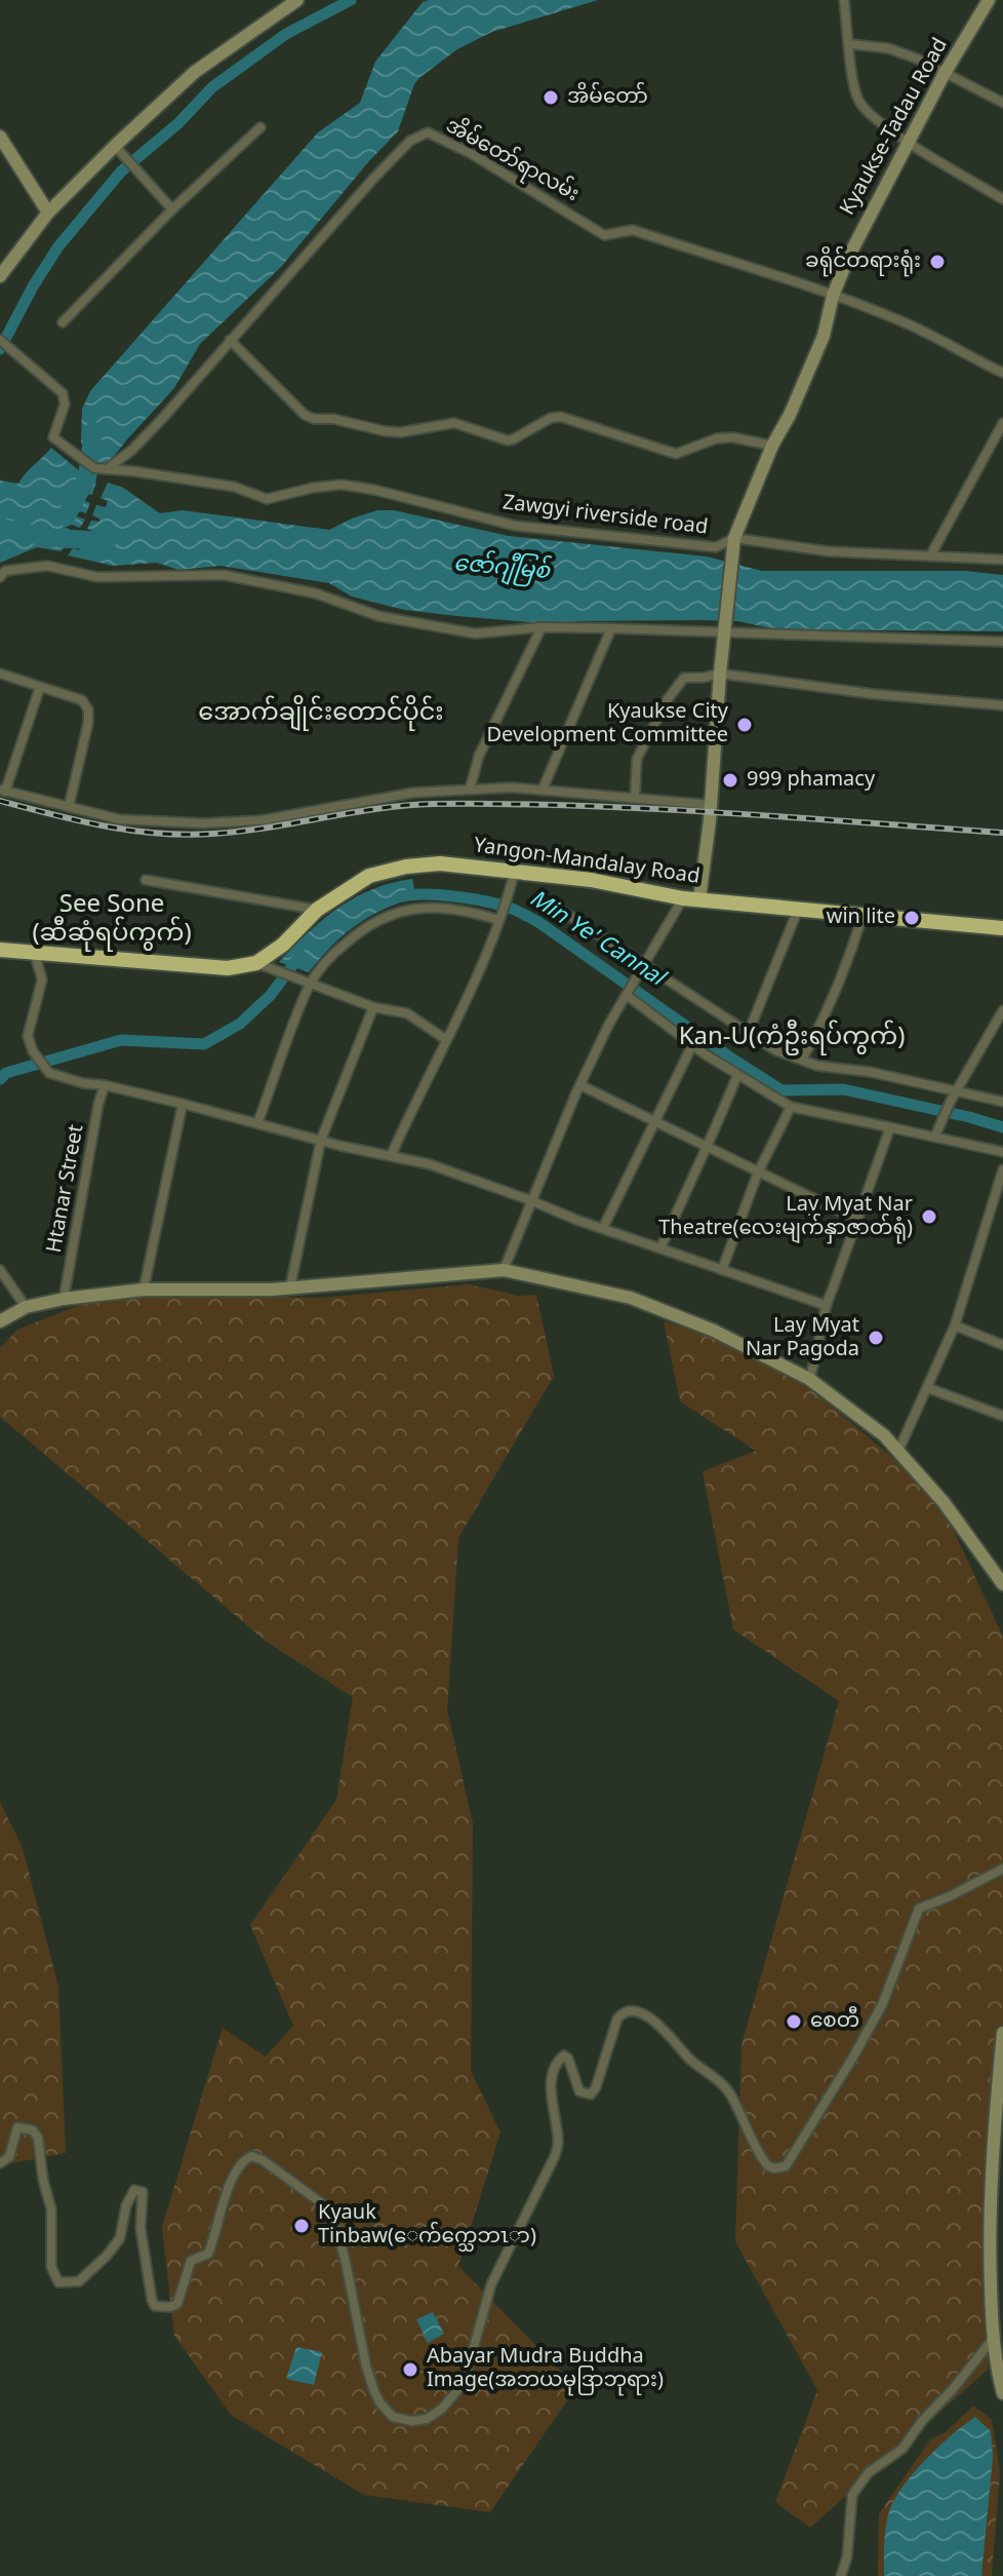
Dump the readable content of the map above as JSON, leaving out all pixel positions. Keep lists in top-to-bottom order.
{
  "streets": {
    "highway": ["Yangon-Mandalay Road"],
    "main road": ["Kyaukse-Tadau Road"],
    "street": ["အိမ်တော်ရာလမ်း", "Zawgyi riverside road", "Htanar Street"]
  },
  "crossings": [
    ["Kyaukse-Tadau Road", "အိမ်တော်ရာလမ်း"],
    ["Kyaukse-Tadau Road", "Zawgyi riverside road"],
    ["Kyaukse-Tadau Road", "Yangon-Mandalay Road"],
    ["အိမ်တော်ရာလမ်း", "Zawgyi riverside road"]
  ],
  "districts": ["အောက်ချိုင်းတောင်ပိုင်း", "See Sone (ဆီဆုံရပ်ကွက်)", "Kan-U(ကံဦးရပ်ကွက်)"],
  "water": ["ဇော်ဂျီမြစ်", "Min Ye' Cannal"],
  "places": [
    "အိမ်တော်",
    "ခရိုင်တရားရုံး",
    "Kyaukse City Development Committee",
    "999 phamacy",
    "win lite",
    "Lay Myat Nar Theatre(လေးမျက်နှာဇာတ်ရုံ)",
    "Lay Myat Nar Pagoda",
    "စေတီ",
    "Kyauk Tinbaw(ေက်က္သေဘၤာ)",
    "Abayar Mudra Buddha Image(အဘယမုဒြာဘုရား)"
  ]
}
